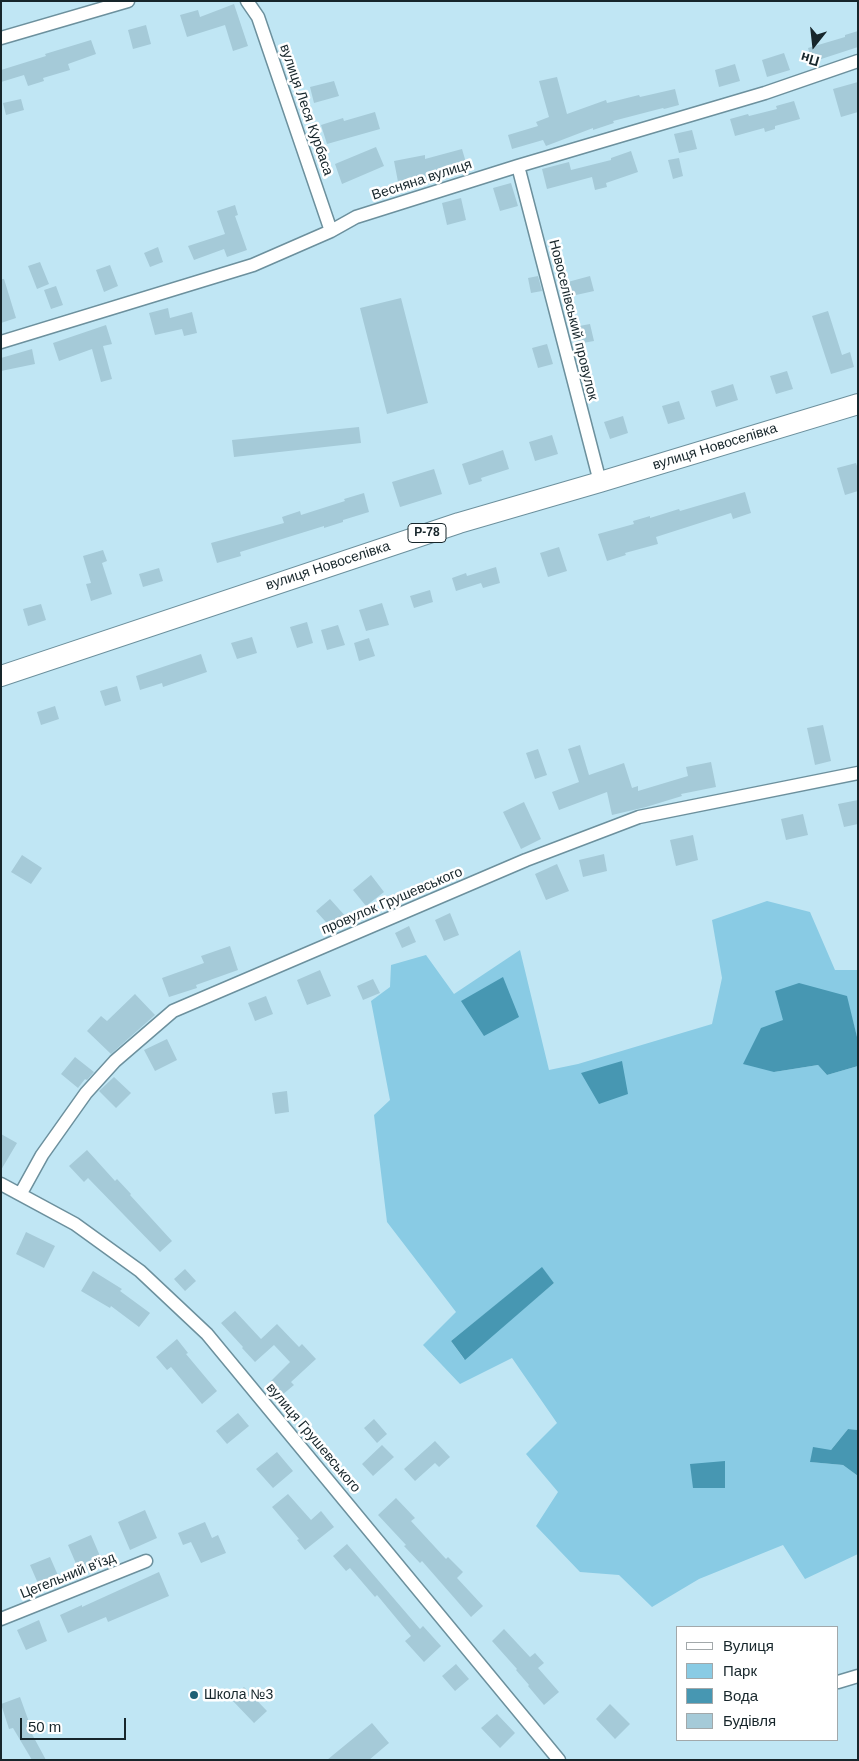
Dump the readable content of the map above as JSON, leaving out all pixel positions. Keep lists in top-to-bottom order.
{
  "streets": {
    "main road": ["вулиця Новоселівка", "Р-78"],
    "street": [
      "вулиця Леся Курбаса",
      "Весняна вулиця",
      "Новоселівський провулок",
      "провулок Грушевського",
      "вулиця Грушевського",
      "Цегельний в'їзд"
    ]
  },
  "crossings": [
    ["вулиця Леся Курбаса", "Весняна вулиця"],
    ["Весняна вулиця", "Новоселівський провулок"],
    ["Новоселівський провулок", "вулиця Новоселівка"],
    ["провулок Грушевського", "вулиця Грушевського"]
  ],
  "places": ["Школа №3"],
  "legend": [
    "Вулиця",
    "Парк",
    "Вода",
    "Будівля"
  ],
  "scale_bar": "50 m",
  "north": "bottom"
}
